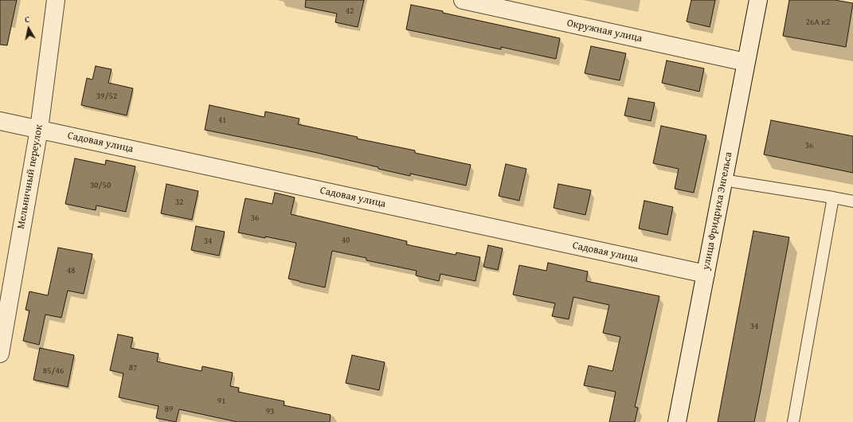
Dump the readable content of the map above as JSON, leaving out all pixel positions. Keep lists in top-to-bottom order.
{
  "streets": {
    "street": [
      "Окружная улица",
      "Садовая улица",
      "Мельничный переулок",
      "улица Фридриха Энгельса"
    ]
  },
  "crossings": [
    ["Окружная улица", "улица Фридриха Энгельса"],
    ["Садовая улица", "Мельничный переулок"],
    ["Садовая улица", "улица Фридриха Энгельса"]
  ],
  "house_numbers": [
    "42",
    "26А к2",
    "39/52",
    "41",
    "36",
    "30/50",
    "32",
    "36",
    "40",
    "34",
    "48",
    "34",
    "87",
    "85/46",
    "91",
    "89",
    "93"
  ],
  "north": "top"
}
